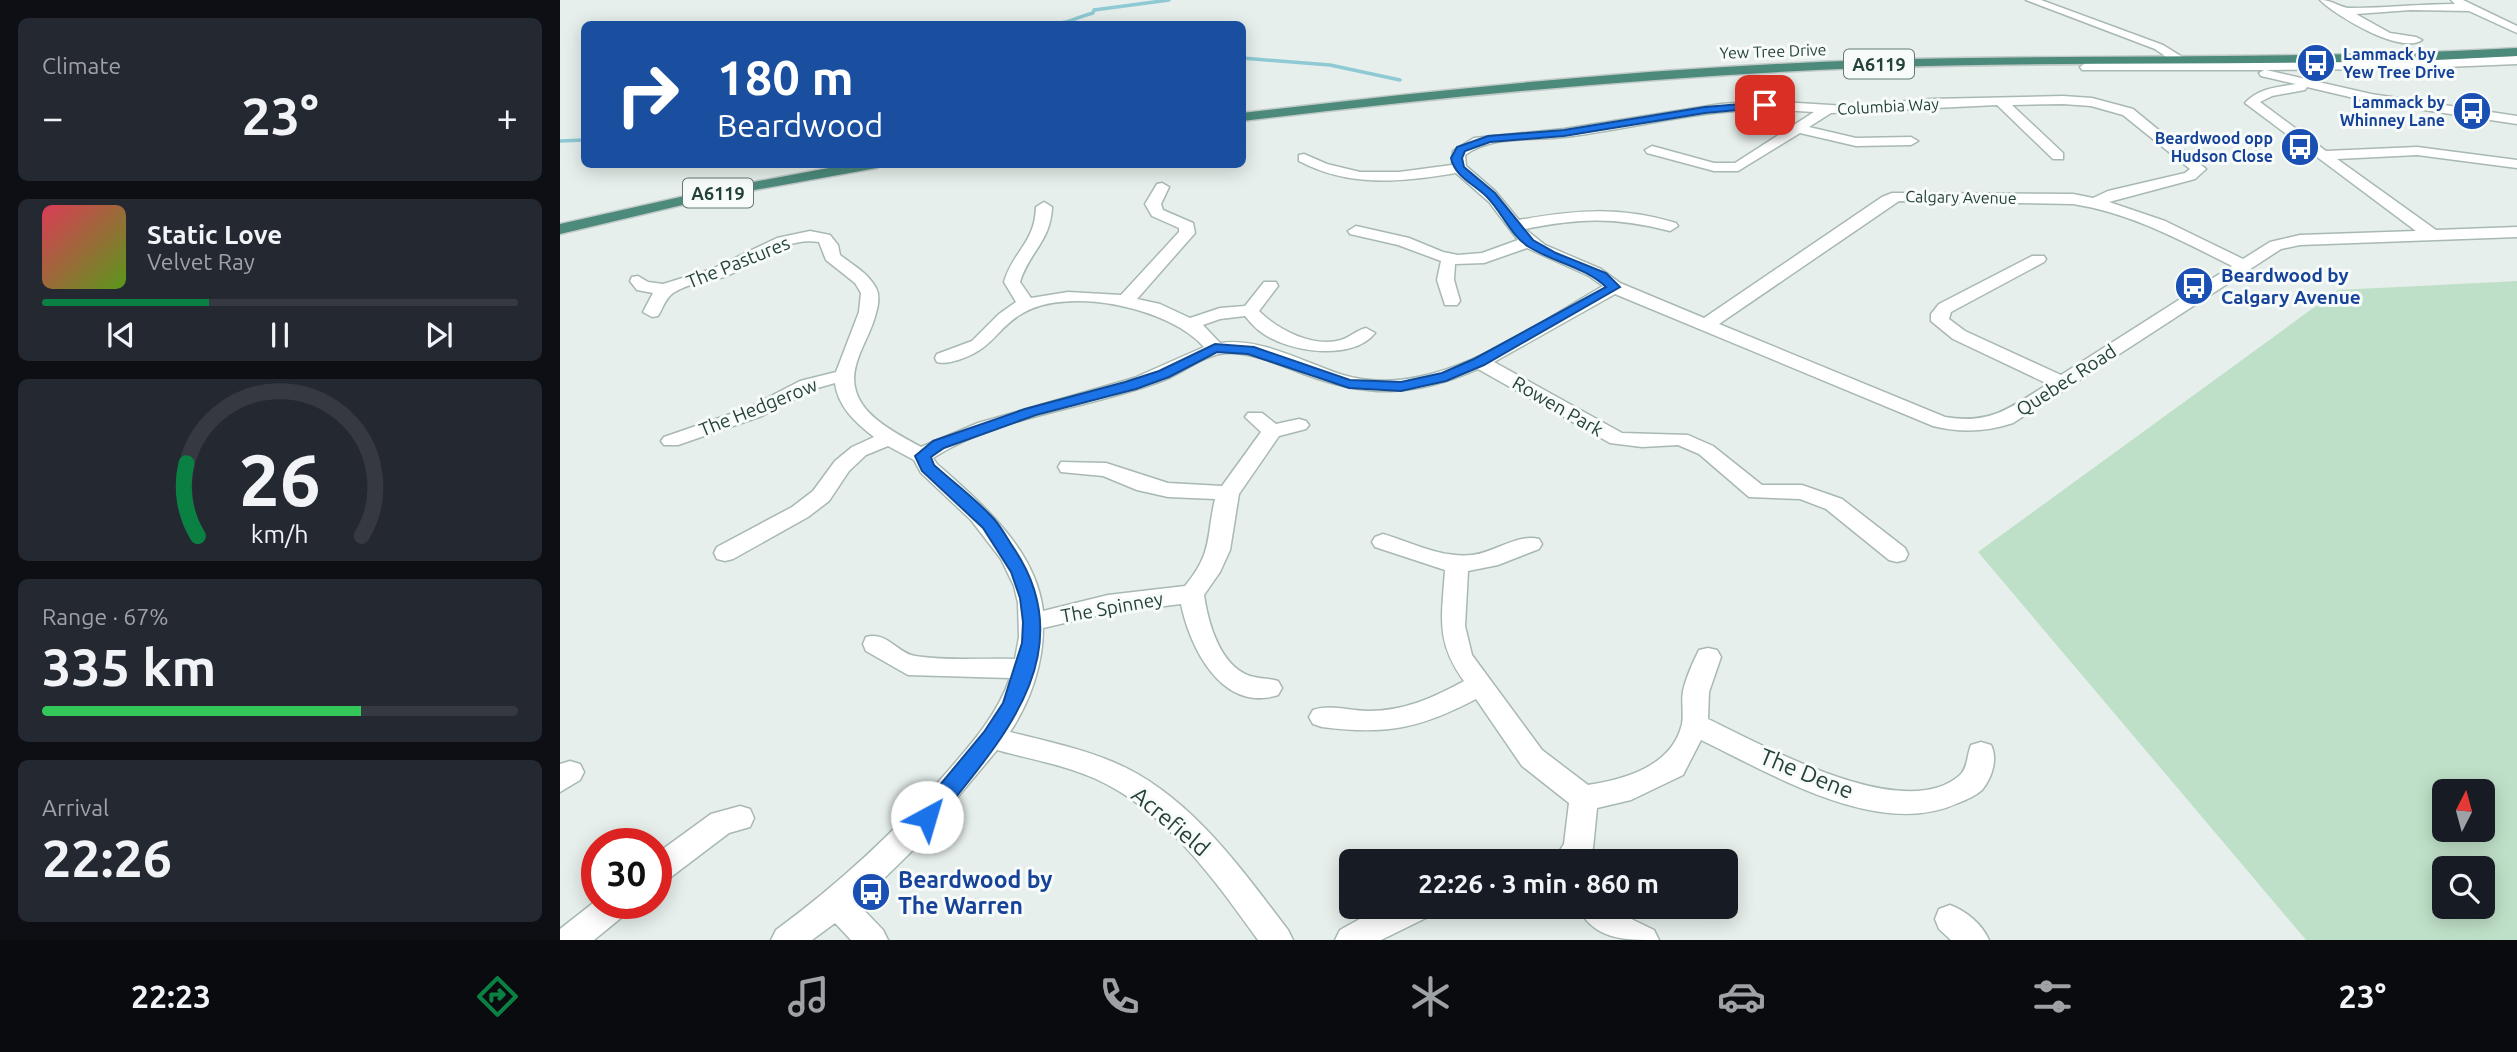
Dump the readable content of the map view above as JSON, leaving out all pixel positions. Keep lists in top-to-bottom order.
{
  "streets": {
    "highway": ["Yew Tree Drive", "A6119"],
    "street": [
      "Columbia Way",
      "Calgary Avenue",
      "The Pastures",
      "Quebec Road",
      "Rowen Park",
      "The Hedgerow",
      "The Spinney",
      "The Dene",
      "Acrefield"
    ]
  },
  "crossings": [
    ["Columbia Way", "Calgary Avenue"],
    ["Calgary Avenue", "Quebec Road"],
    ["The Pastures", "The Hedgerow"]
  ],
  "places": {
    "bus stop": [
      "Lammack by Yew Tree Drive",
      "Lammack by Whinney Lane",
      "Beardwood opp Hudson Close",
      "Beardwood by Calgary Avenue",
      "Beardwood by The Warren"
    ]
  },
  "north": "top",
  "page": {
    "tile": [
      "Climate",
      ["Range · 67%", "335 km"],
      ["Arrival", "22:26"]
    ],
    "turn": ["180 m", "Beardwood"],
    "heat": ["−", "23°", "+"],
    "song": ["Static Love", "Velvet Ray"],
    "limit": "30",
    "trip": "22:26 · 3 min · 860 m",
    "tabs": ["22:23", "23°"],
    "gauge": ["26", "km/h"]
  }
}
